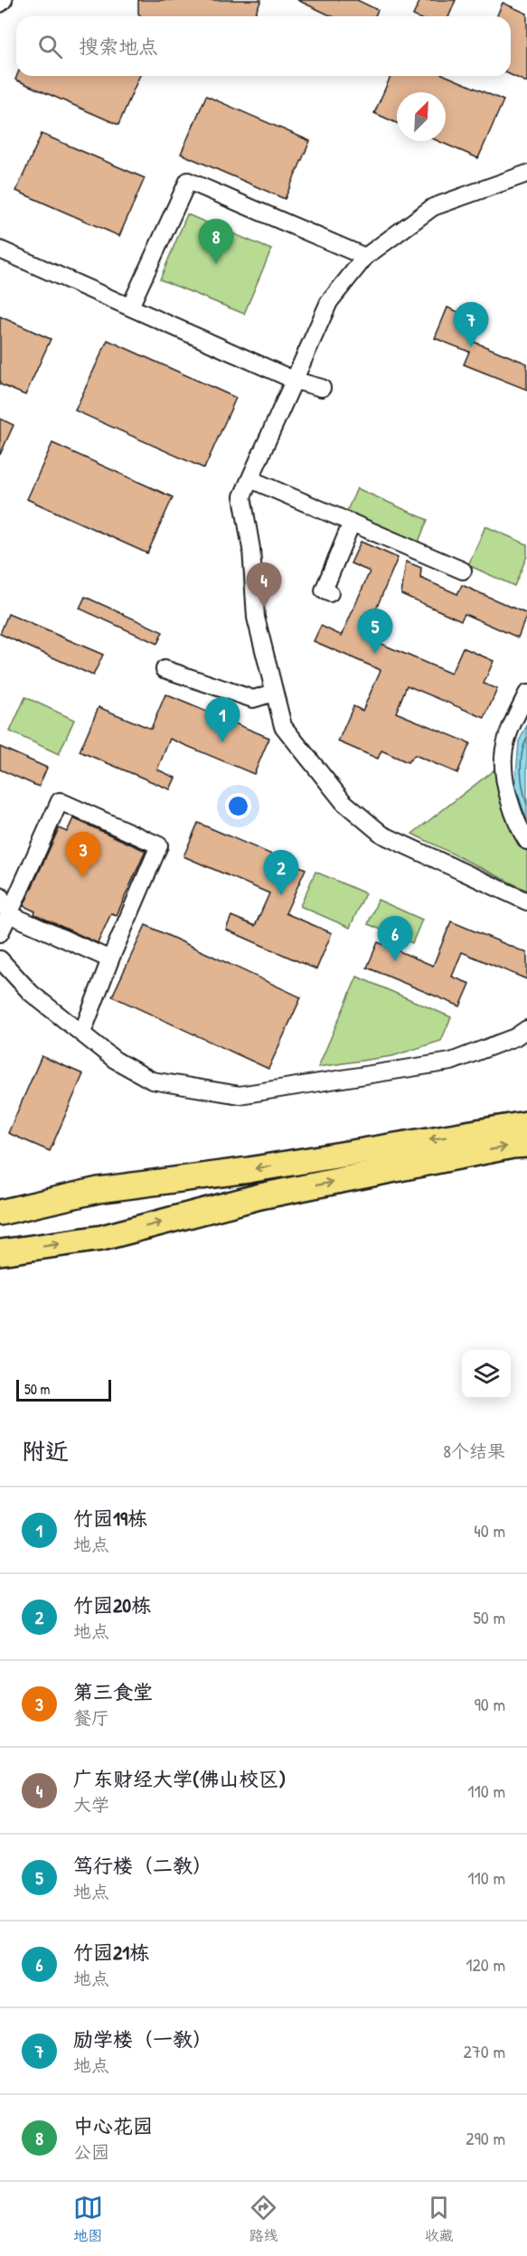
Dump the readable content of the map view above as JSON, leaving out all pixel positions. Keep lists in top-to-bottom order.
{
  "scale_bar": "50 m",
  "north": "top right",
  "page": {
    "search": "搜索地点",
    "pins": [
      "8",
      "7",
      "4",
      "5",
      "1",
      "3",
      "2",
      "6"
    ],
    "scale": "50 m",
    "heading": ["附近", "8个结果"],
    "list": [
      {
        "mark": "1",
        "name": "竹园19栋",
        "note": "地点",
        "value": "40 m"
      },
      {
        "mark": "2",
        "name": "竹园20栋",
        "note": "地点",
        "value": "50 m"
      },
      {
        "mark": "3",
        "name": "第三食堂",
        "note": "餐厅",
        "value": "90 m"
      },
      {
        "mark": "4",
        "name": "广东财经大学(佛山校区)",
        "note": "大学",
        "value": "110 m"
      },
      {
        "mark": "5",
        "name": "笃行楼（二教）",
        "note": "地点",
        "value": "110 m"
      },
      {
        "mark": "6",
        "name": "竹园21栋",
        "note": "地点",
        "value": "120 m"
      },
      {
        "mark": "7",
        "name": "励学楼（一教）",
        "note": "地点",
        "value": "270 m"
      },
      {
        "mark": "8",
        "name": "中心花园",
        "note": "公园",
        "value": "290 m"
      }
    ],
    "nav": ["地图", "路线", "收藏"]
  }
}
